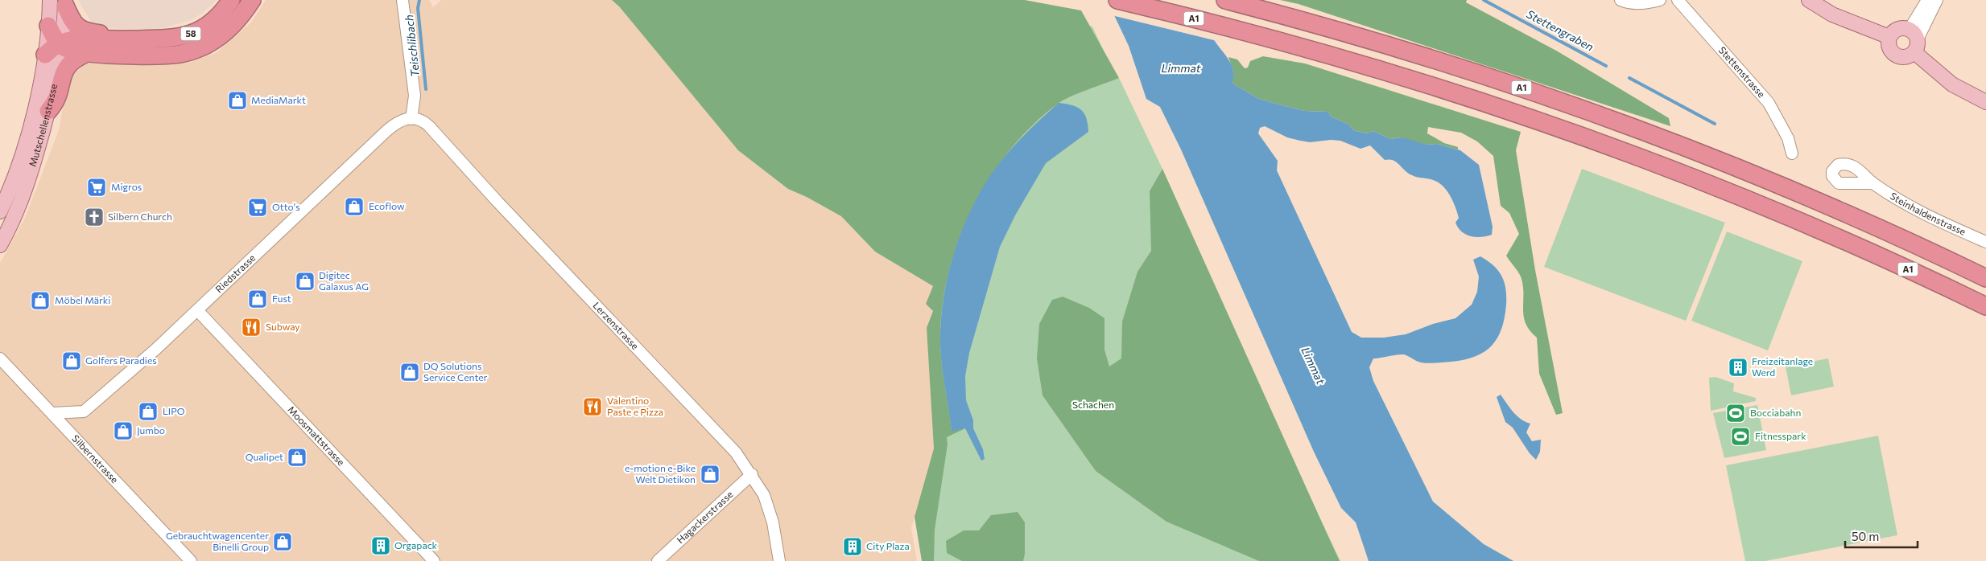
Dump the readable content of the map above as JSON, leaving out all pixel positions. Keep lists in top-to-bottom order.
{
  "streets": {
    "highway": ["A1", "58"],
    "main road": ["Mutschellenstrasse"],
    "street": [
      "Stettenstrasse",
      "Steinhaldenstrasse",
      "Riedstrasse",
      "Lerzenstrasse",
      "Moosmattstrasse",
      "Silbernstrasse",
      "Hagackerstrasse"
    ]
  },
  "crossings": [
    ["58", "Mutschellenstrasse"],
    ["Riedstrasse", "Lerzenstrasse"],
    ["Riedstrasse", "Moosmattstrasse"],
    ["Riedstrasse", "Silbernstrasse"],
    ["Lerzenstrasse", "Hagackerstrasse"]
  ],
  "water": ["Stettengraben", "Teischlibach", "Limmat"],
  "parks": ["Schachen"],
  "places": {
    "shop": [
      "MediaMarkt",
      "Ecoflow",
      "Digitec Galaxus AG",
      "Fust",
      "Möbel Märki",
      "Golfers Paradies",
      "DQ Solutions Service Center",
      "LIPO",
      "Jumbo",
      "Qualipet",
      "e-motion e-Bike Welt Dietikon",
      "Gebrauchtwagencenter Binelli Group"
    ],
    "supermarket": ["Migros", "Otto's"],
    "church": ["Silbern Church"],
    "restaurant": ["Subway", "Valentino Paste e Pizza"],
    "building": ["Freizeitanlage Werd", "Orgapack", "City Plaza"],
    "sports": ["Bocciabahn", "Fitnesspark"]
  },
  "scale_bar": "50 m"
}
